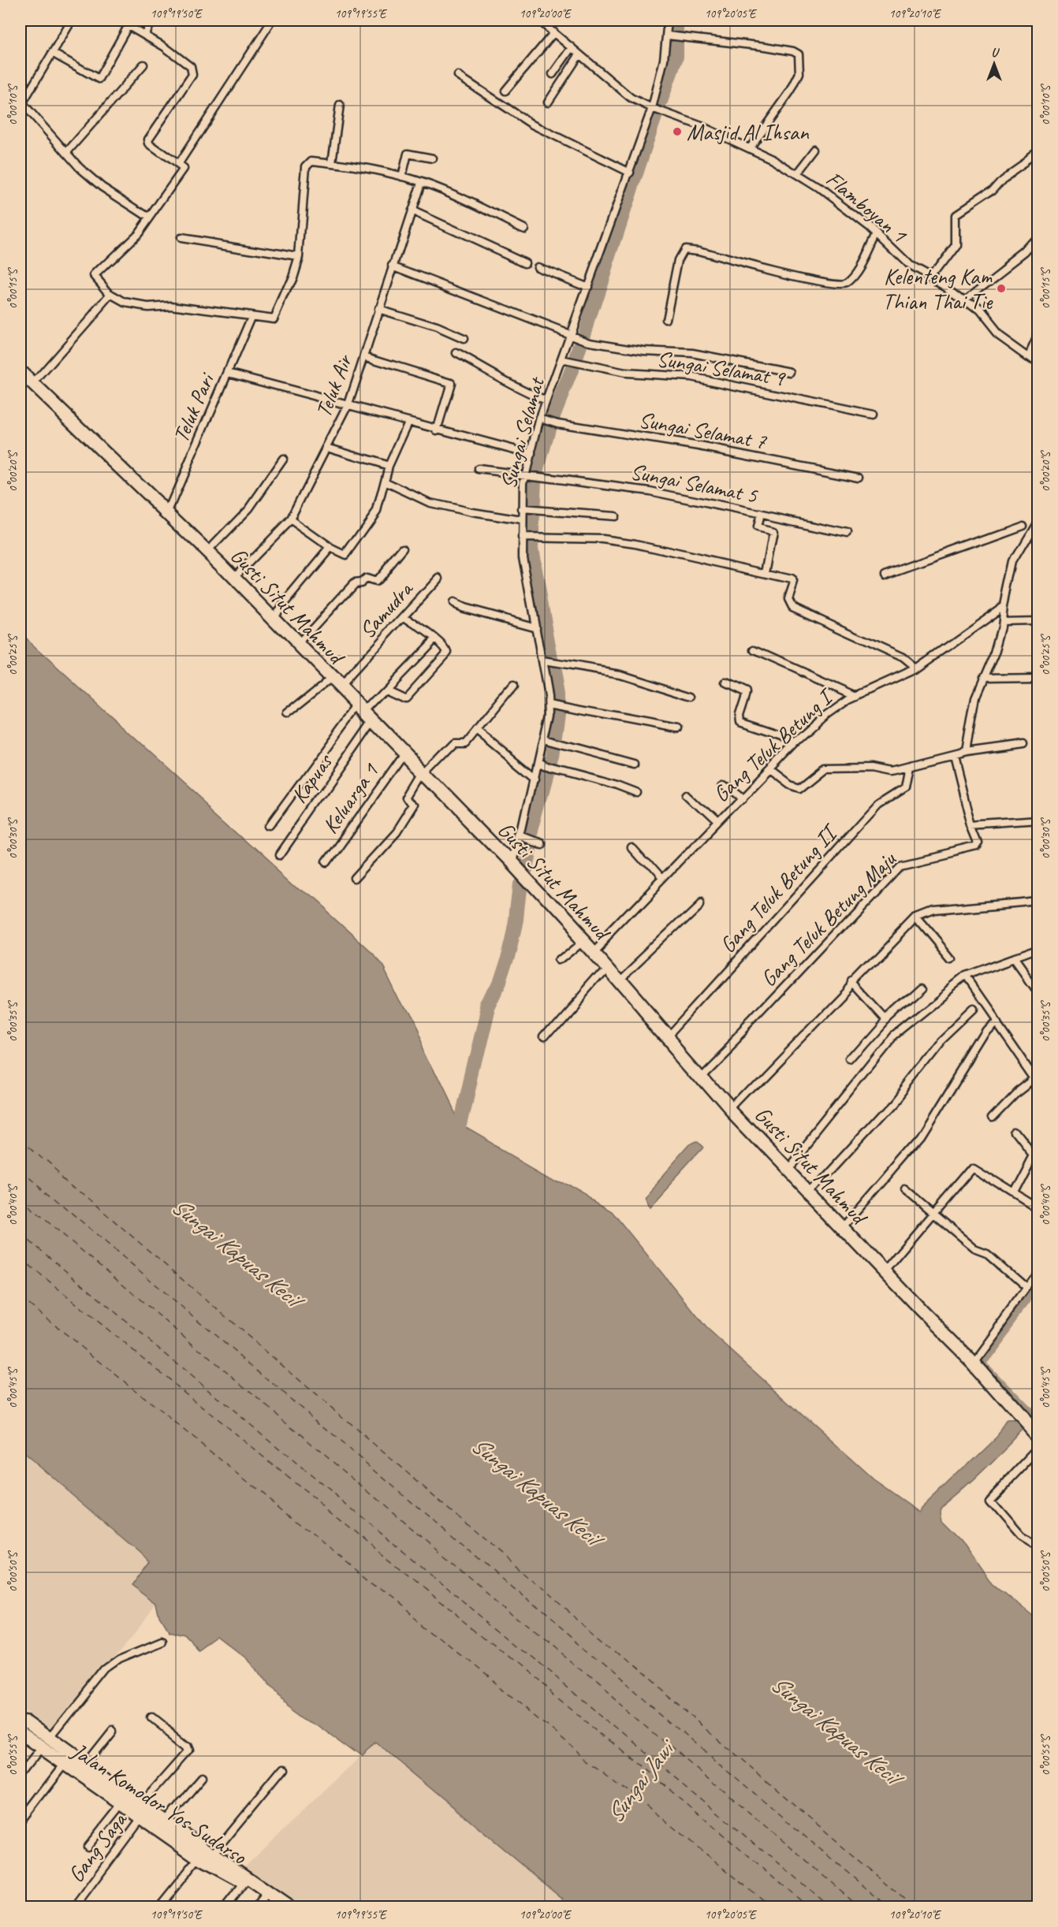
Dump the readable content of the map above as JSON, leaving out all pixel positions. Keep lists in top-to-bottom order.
{
  "streets": {
    "highway": ["Gusti Situt Mahmud", "Jalan Komodor Yos Sudarso"],
    "street": [
      "Flamboyan 1",
      "Sungai Selamat 9",
      "Teluk Air",
      "Teluk Pari",
      "Sungai Selamat 7",
      "Sungai Selamat",
      "Sungai Selamat 5",
      "Samudra",
      "Gang Teluk Betung I",
      "Kapuas",
      "Keluarga 1",
      "Gang Teluk Betung II",
      "Gang Teluk Betung Maju",
      "Gang Saga"
    ]
  },
  "crossings": [
    ["Flamboyan 1", "Sungai Selamat"],
    ["Sungai Selamat 9", "Sungai Selamat"],
    ["Teluk Air", "Gusti Situt Mahmud"],
    ["Teluk Pari", "Gusti Situt Mahmud"],
    ["Sungai Selamat 7", "Sungai Selamat"],
    ["Sungai Selamat", "Sungai Selamat 5"],
    ["Sungai Selamat", "Gusti Situt Mahmud"],
    ["Gusti Situt Mahmud", "Samudra"],
    ["Gusti Situt Mahmud", "Gang Teluk Betung I"],
    ["Gusti Situt Mahmud", "Kapuas"],
    ["Gusti Situt Mahmud", "Keluarga 1"],
    ["Gusti Situt Mahmud", "Gang Teluk Betung II"],
    ["Gusti Situt Mahmud", "Gang Teluk Betung Maju"],
    ["Jalan Komodor Yos Sudarso", "Gang Saga"]
  ],
  "water": ["Sungai Kapuas Kecil", "Sungai Jawi"],
  "places": ["Masjid Al Ihsan", "Kelenteng Kam Thian Thai Tie"],
  "north": "top",
  "coordinates": [
    "109°19'50\"E",
    "109°19'55\"E",
    "109°20'00\"E",
    "109°20'05\"E",
    "109°20'10\"E",
    "0°00'10\"S",
    "0°00'15\"S",
    "0°00'20\"S",
    "0°00'25\"S",
    "0°00'30\"S",
    "0°00'35\"S",
    "0°00'40\"S",
    "0°00'45\"S",
    "0°00'50\"S",
    "0°00'55\"S"
  ]
}
